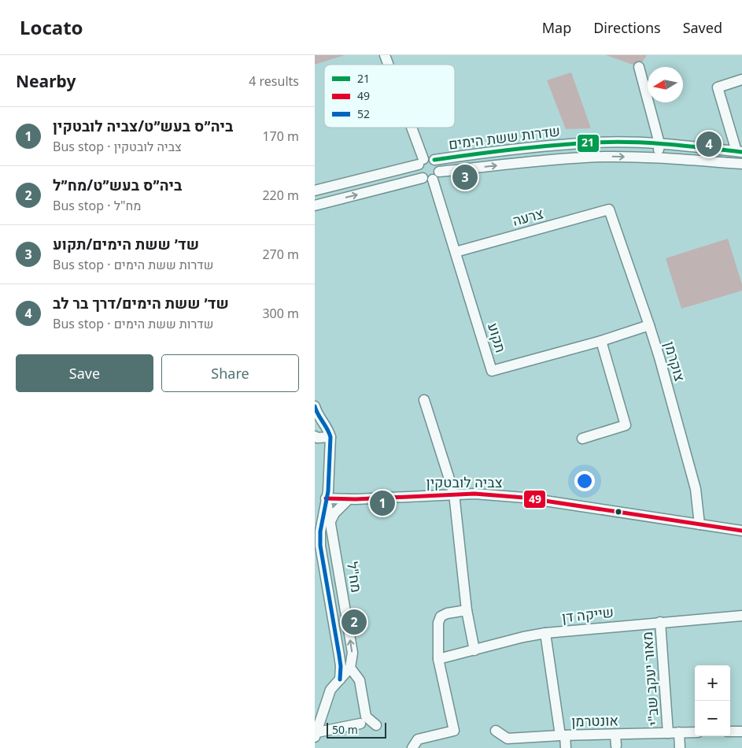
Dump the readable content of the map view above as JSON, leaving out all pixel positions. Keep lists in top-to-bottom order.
{
  "streets": {
    "street": [
      "שדרות ששת הימים",
      "צרעה",
      "תקוע",
      "צוקרמן",
      "צביה לובטקין",
      "מח\"ל",
      "שייקה דן",
      "מאור יעקב שב\"י",
      "אונטרמן"
    ]
  },
  "crossings": [
    ["שדרות ששת הימים", "תקוע"],
    ["צרעה", "תקוע"],
    ["צרעה", "צוקרמן"],
    ["תקוע", "צוקרמן"],
    ["צוקרמן", "צביה לובטקין"],
    ["צביה לובטקין", "מח\"ל"],
    ["שייקה דן", "מאור יעקב שב\"י"],
    ["מאור יעקב שב\"י", "אונטרמן"]
  ],
  "lines": ["transit line 21", "transit line 52", "transit line 49"],
  "legend": ["21", "49", "52"],
  "scale_bar": "50 m",
  "north": "left",
  "page": {
    "header": "Locato",
    "nav": ["Map", "Directions", "Saved"],
    "heading": ["Nearby", "4 results"],
    "list": [
      {
        "mark": "1",
        "name": "ביה״ס בעש״ט/צביה לובטקין",
        "note": "Bus stop · צביה לובטקין",
        "value": "170 m"
      },
      {
        "mark": "2",
        "name": "ביה״ס בעש״ט/מח״ל",
        "note": "Bus stop · מח\"ל",
        "value": "220 m"
      },
      {
        "mark": "3",
        "name": "שד׳ ששת הימים/תקוע",
        "note": "Bus stop · שדרות ששת הימים",
        "value": "270 m"
      },
      {
        "mark": "4",
        "name": "שד׳ ששת הימים/דרך בר לב",
        "note": "Bus stop · שדרות ששת הימים",
        "value": "300 m"
      }
    ],
    "pins": [
      "4",
      "3",
      "1",
      "2"
    ],
    "buttons": ["Save", "Share"],
    "map_buttons": ["+", "−"],
    "scale": "50 m"
  }
}
